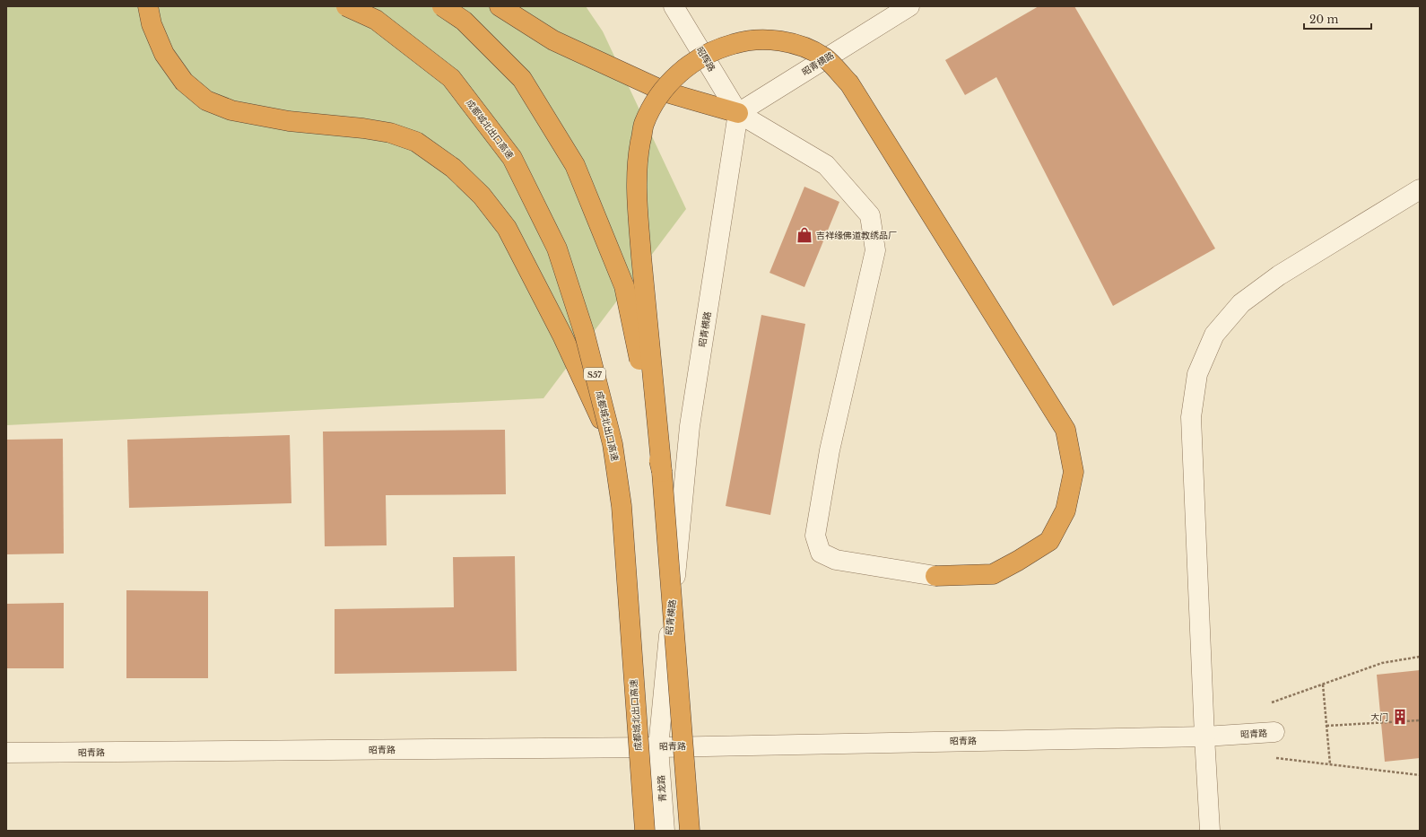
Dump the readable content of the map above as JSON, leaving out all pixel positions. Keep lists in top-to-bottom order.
{
  "streets": {
    "highway": ["成都城北出口高速", "S57"],
    "street": [
      "昭晖路",
      "昭青横路",
      "昭青路",
      "青龙路"
    ]
  },
  "crossings": [
    ["昭晖路", "昭青横路"],
    ["昭青横路", "昭青路"],
    ["昭青横路", "青龙路"],
    ["昭青路", "青龙路"]
  ],
  "places": {
    "shop": ["吉祥缘佛道教绣品厂"],
    "building": ["大门"]
  },
  "scale_bar": "20 m"
}
